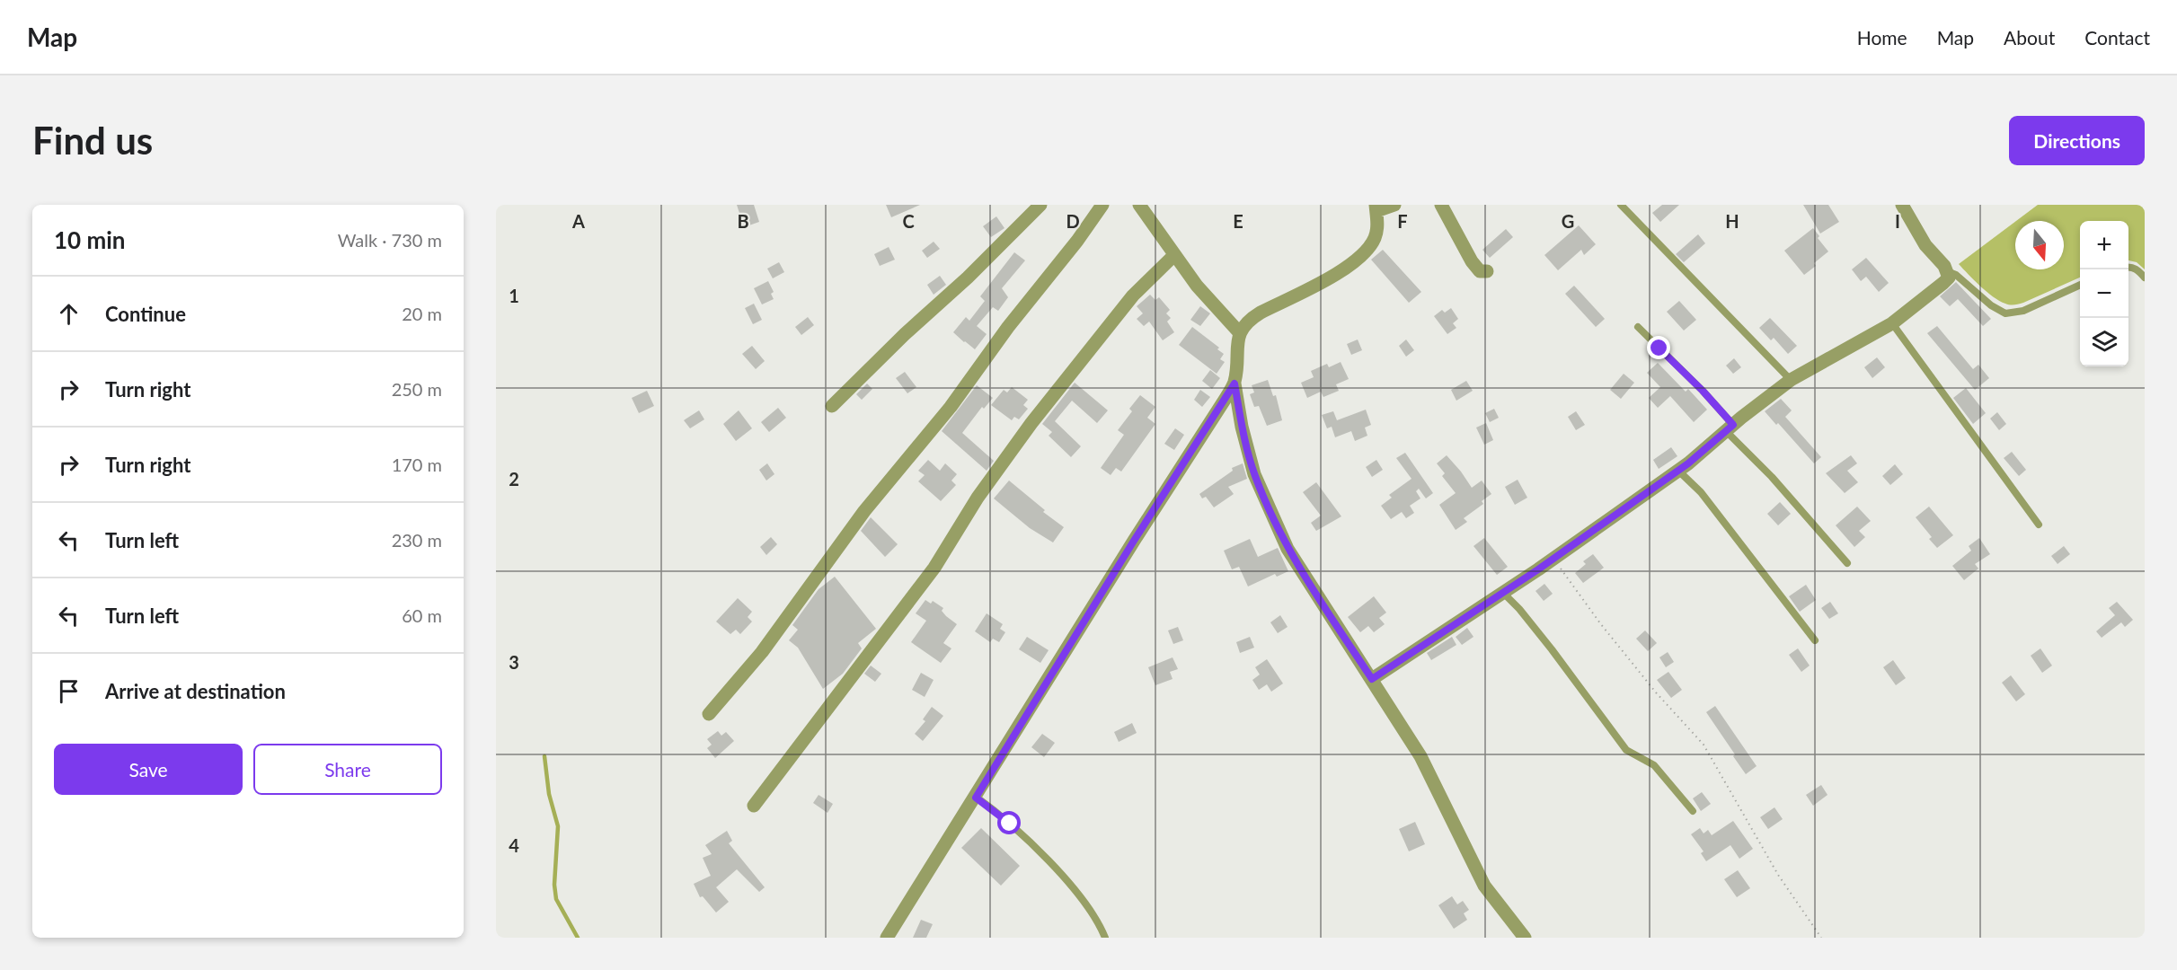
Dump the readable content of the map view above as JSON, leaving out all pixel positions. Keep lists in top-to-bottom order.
{
  "north": "bottom",
  "page": {
    "header": "Map",
    "nav": [
      "Home",
      "Map",
      "About",
      "Contact"
    ],
    "buttons": [
      "Directions",
      ["Save", "Share"]
    ],
    "title": "Find us",
    "heading": ["10 min", "Walk · 730 m"],
    "map_buttons": ["+", "−"],
    "list": [
      ["Continue", "20 m"],
      ["Turn right", "250 m"],
      ["Turn right", "170 m"],
      ["Turn left", "230 m"],
      ["Turn left", "60 m"],
      "Arrive at destination"
    ]
  },
  "grid": {
    "columns": [
      "A",
      "B",
      "C",
      "D",
      "E",
      "F",
      "G",
      "H",
      "I"
    ],
    "rows": [
      "1",
      "2",
      "3",
      "4"
    ]
  }
}
